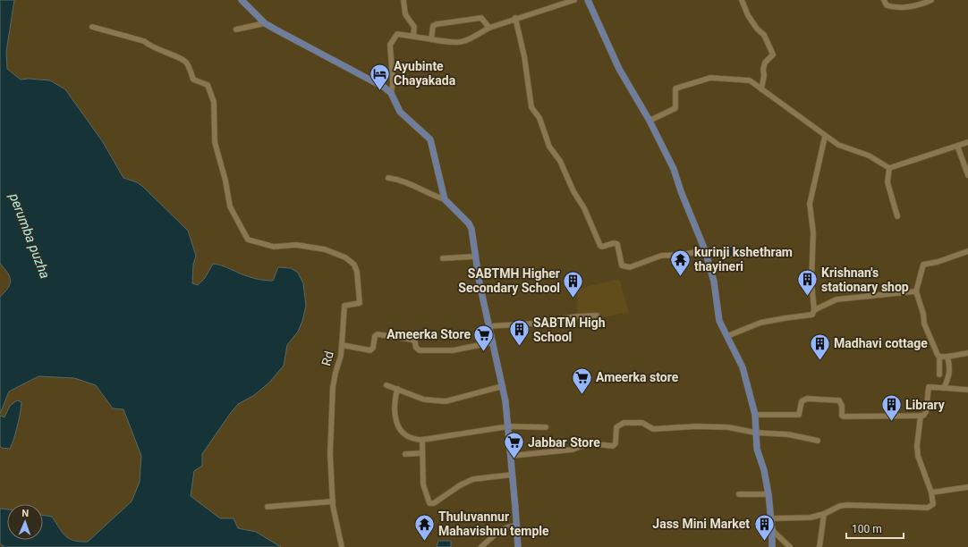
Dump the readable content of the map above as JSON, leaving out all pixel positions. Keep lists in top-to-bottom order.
{
  "streets": {
    "street": ["Rd"]
  },
  "water": ["perumba puzha"],
  "places": {
    "hotel": ["Ayubinte Chayakada"],
    "temple": ["kurinji kshethram thayineri", "Thuluvannur Mahavishnu temple"],
    "building": [
      "Krishnan's stationary shop",
      "SABTMH Higher Secondary School",
      "SABTM High School",
      "Madhavi cottage",
      "Library",
      "Jass Mini Market"
    ],
    "supermarket": ["Ameerka Store", "Ameerka store", "Jabbar Store"]
  },
  "scale_bar": "100 m",
  "north": "top"
}
